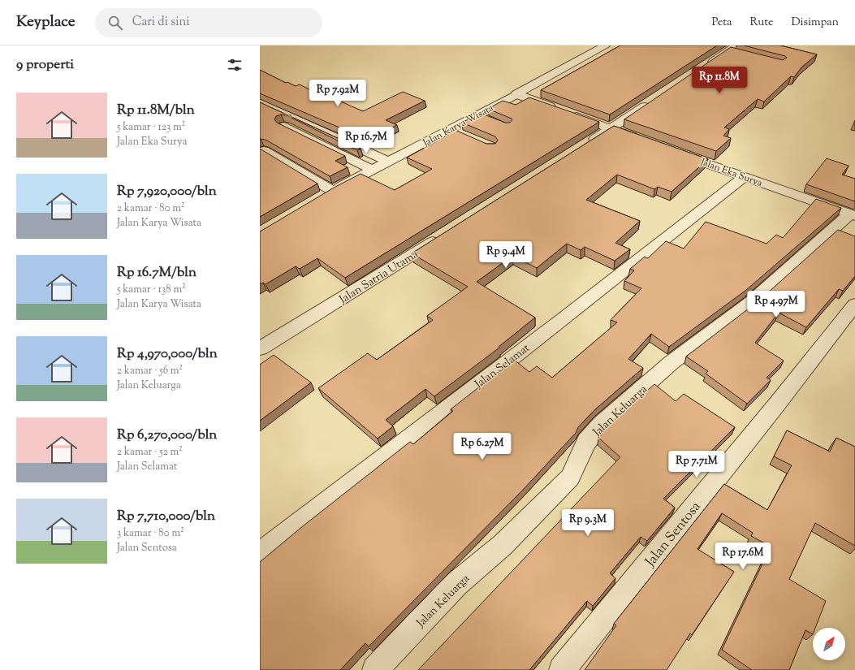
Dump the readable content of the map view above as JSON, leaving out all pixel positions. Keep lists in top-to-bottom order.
{
  "streets": {
    "street": [
      "Jalan Karya Wisata",
      "Jalan Eka Surya",
      "Jalan Satria Utama",
      "Jalan Selamat",
      "Jalan Keluarga",
      "Jalan Sentosa"
    ]
  },
  "crossings": [
    ["Jalan Eka Surya", "Jalan Selamat"],
    ["Jalan Eka Surya", "Jalan Keluarga"]
  ],
  "north": "top right",
  "page": {
    "header": "Keyplace",
    "search": "Cari di sini",
    "nav": ["Peta", "Rute", "Disimpan"],
    "heading": "9 properti",
    "price": [
      "Rp 11.8M",
      "Rp 7.92M",
      "Rp 16.7M",
      "Rp 9.4M",
      "Rp 4.97M",
      "Rp 6.27M",
      "Rp 7.71M",
      "Rp 9.3M",
      "Rp 17.6M"
    ],
    "list": [
      {
        "name": "Rp 11.8M/bln",
        "note": "5 kamar · 123 m² · Jalan Eka Surya"
      },
      {
        "name": "Rp 7,920,000/bln",
        "note": "2 kamar · 80 m² · Jalan Karya Wisata"
      },
      {
        "name": "Rp 16.7M/bln",
        "note": "5 kamar · 138 m² · Jalan Karya Wisata"
      },
      {
        "name": "Rp 4,970,000/bln",
        "note": "2 kamar · 56 m² · Jalan Keluarga"
      },
      {
        "name": "Rp 6,270,000/bln",
        "note": "2 kamar · 52 m² · Jalan Selamat"
      },
      {
        "name": "Rp 7,710,000/bln",
        "note": "3 kamar · 80 m² · Jalan Sentosa"
      }
    ]
  }
}
